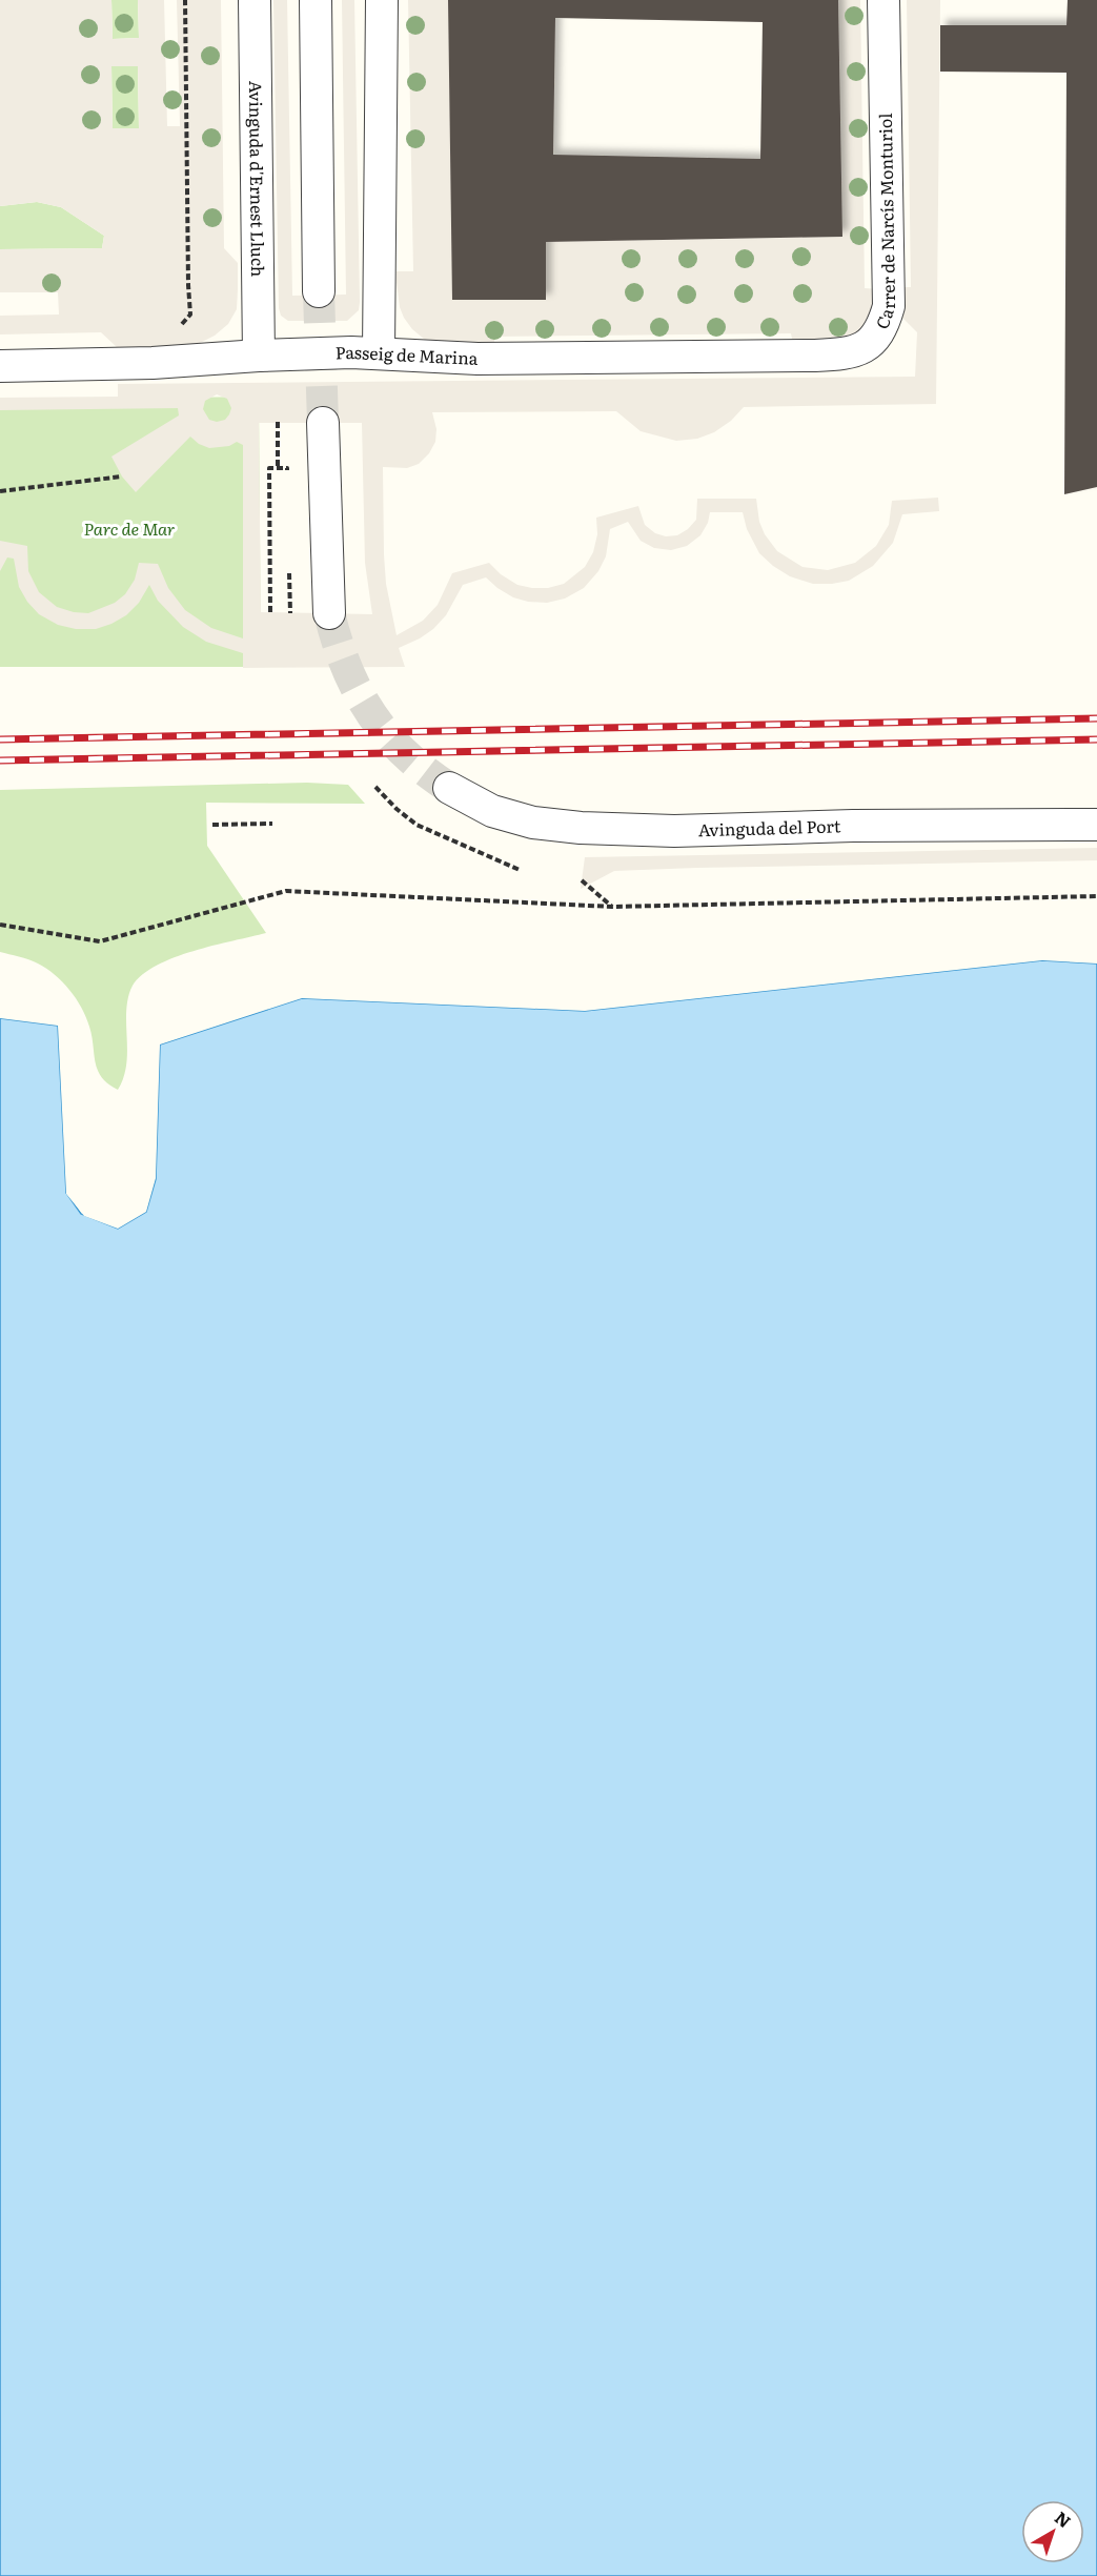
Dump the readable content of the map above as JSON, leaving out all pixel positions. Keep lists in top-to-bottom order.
{
  "streets": {
    "street": [
      "Avinguda d'Ernest Lluch",
      "Carrer de Narcís Monturiol",
      "Passeig de Marina",
      "Avinguda del Port"
    ]
  },
  "crossings": [
    ["Avinguda d'Ernest Lluch", "Passeig de Marina"],
    ["Carrer de Narcís Monturiol", "Passeig de Marina"]
  ],
  "parks": ["Parc de Mar"],
  "north": "top right"
}
